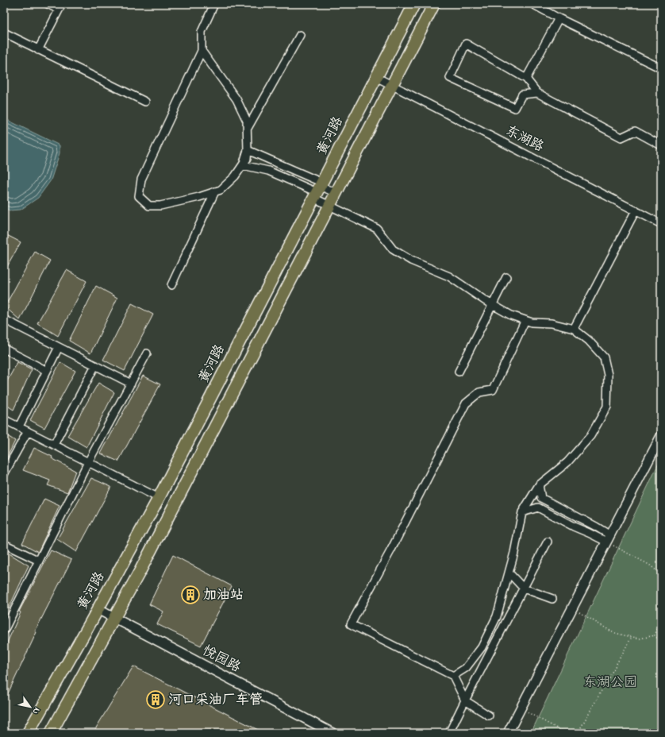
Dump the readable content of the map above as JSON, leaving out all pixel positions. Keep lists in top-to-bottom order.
{
  "streets": {
    "main road": ["黄河路"],
    "street": ["东湖路", "悦园路"]
  },
  "crossings": [
    ["黄河路", "东湖路"],
    ["黄河路", "悦园路"]
  ],
  "parks": ["东湖公园"],
  "places": {
    "building": ["加油站", "河口采油厂车管"]
  },
  "north": "bottom right"
}
